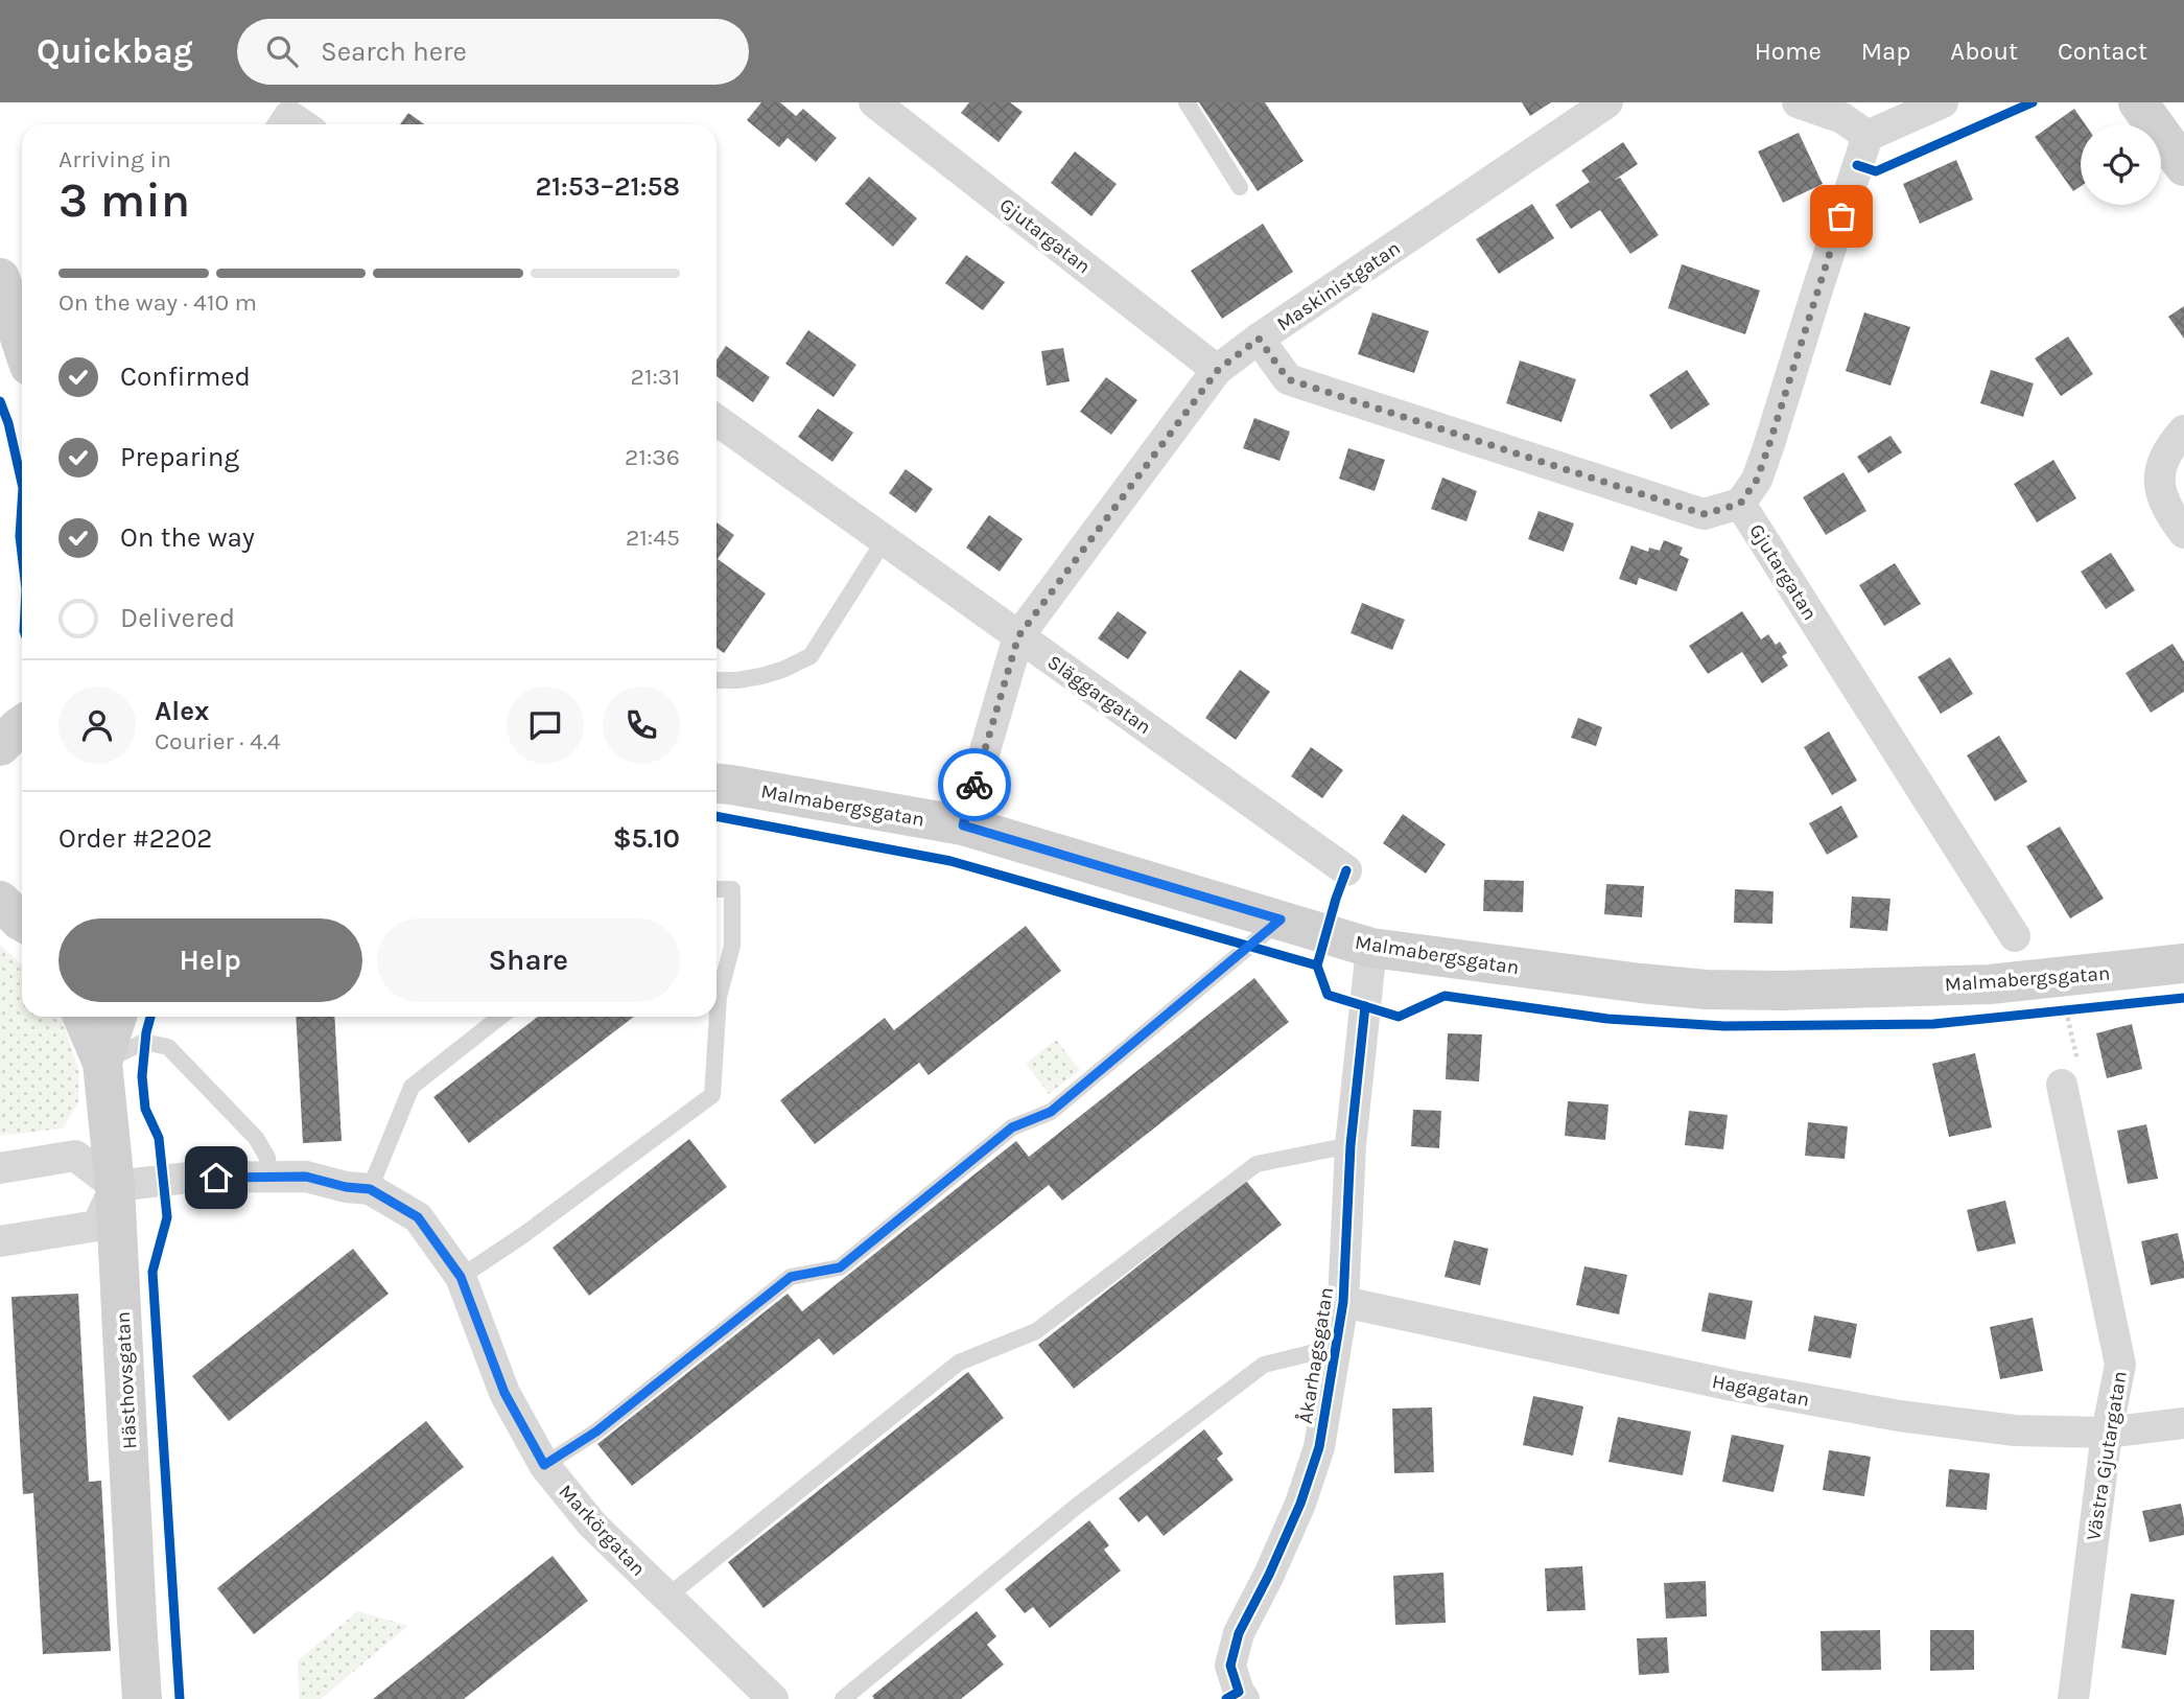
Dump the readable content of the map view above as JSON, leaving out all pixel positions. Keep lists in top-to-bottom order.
{
  "streets": {
    "main road": ["Malmabergsgatan", "Hästhovsgatan"],
    "street": [
      "Gjutargatan",
      "Maskinistgatan",
      "Släggargatan",
      "Åkarhagsgatan",
      "Hagagatan",
      "Västra Gjutargatan",
      "Markörgatan"
    ]
  },
  "crossings": [
    ["Gjutargatan", "Maskinistgatan"],
    ["Maskinistgatan", "Släggargatan"],
    ["Maskinistgatan", "Malmabergsgatan"],
    ["Malmabergsgatan", "Åkarhagsgatan"],
    ["Åkarhagsgatan", "Hagagatan"],
    ["Hästhovsgatan", "Markörgatan"],
    ["Hagagatan", "Västra Gjutargatan"]
  ],
  "page": {
    "header": "Quickbag",
    "search": "Search here",
    "nav": [
      "Home",
      "Map",
      "About",
      "Contact"
    ],
    "heading": ["3 min", "Arriving in", "21:53–21:58"],
    "panel": [
      "Alex",
      "Courier · 4.4",
      "Order #2202",
      "$5.10"
    ],
    "bar": "On the way · 410 m",
    "list": [
      ["Confirmed", "21:31"],
      ["Preparing", "21:36"],
      ["On the way", "21:45"],
      "Delivered"
    ],
    "buttons": ["Help", "Share"]
  }
}
